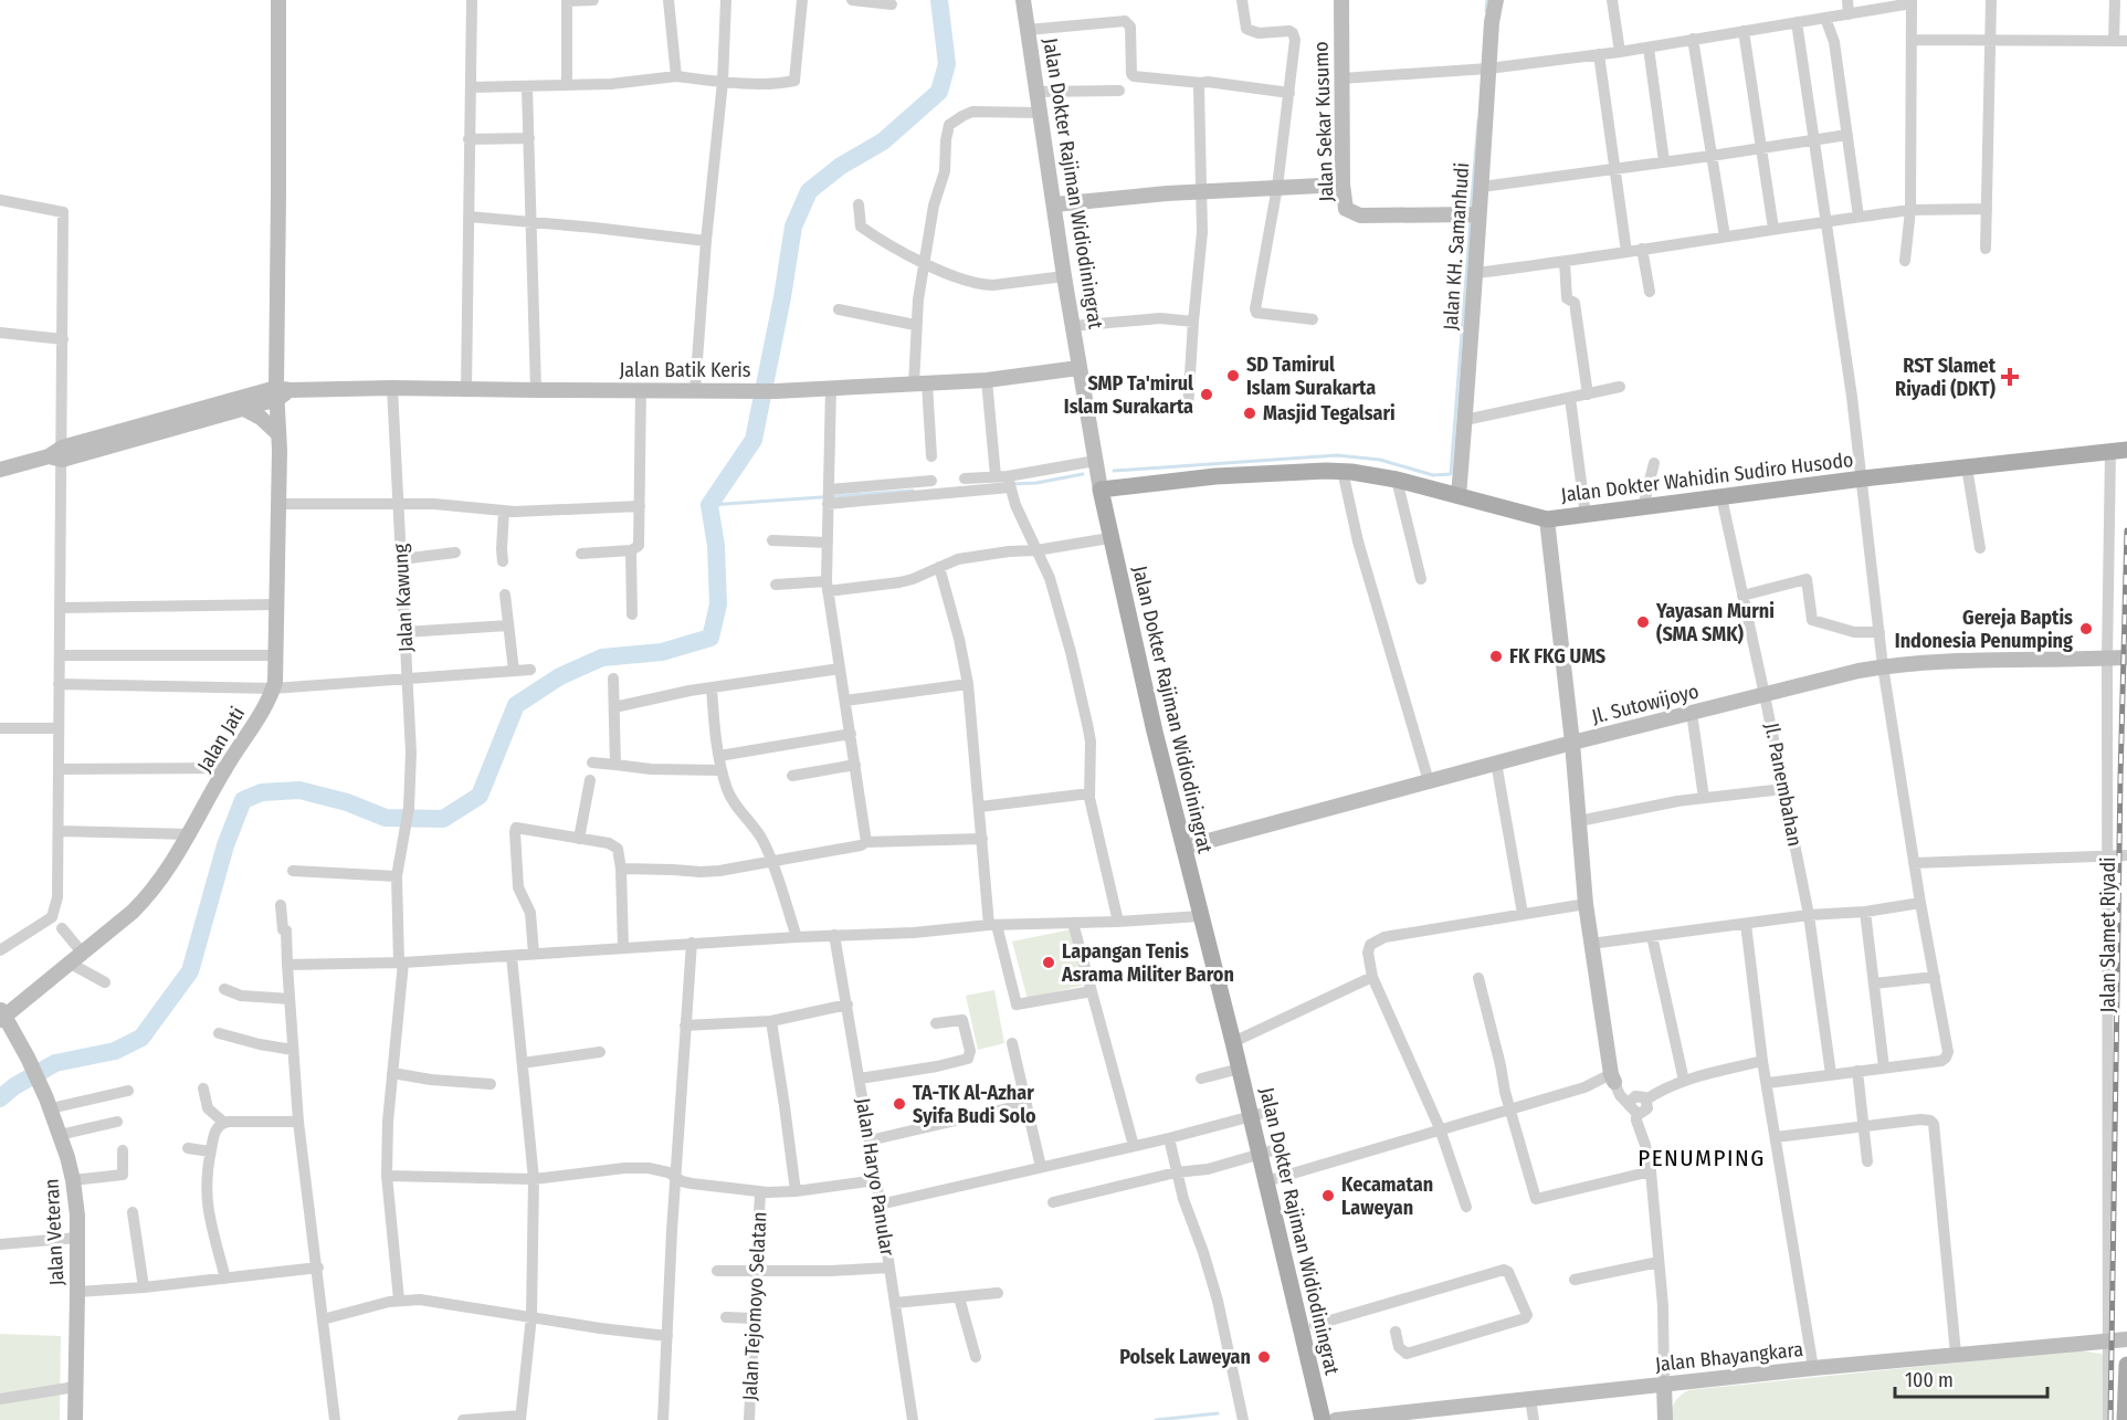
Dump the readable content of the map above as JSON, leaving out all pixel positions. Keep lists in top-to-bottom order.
{
  "streets": {
    "main road": [
      "Jalan Sekar Kusumo",
      "Jalan Dokter Rajiman Widiodiningrat",
      "Jalan KH. Samanhudi",
      "Jalan Batik Keris",
      "Jalan Dokter Wahidin Sudiro Husodo",
      "Jl. Sutowijoyo",
      "Jalan Jati",
      "Jalan Veteran",
      "Jalan Bhayangkara"
    ],
    "street": [
      "Jalan Kawung",
      "Jl. Panembahan",
      "Jalan Slamet Riyadi",
      "Jalan Haryo Panular",
      "Jalan Tejomoyo Selatan"
    ]
  },
  "crossings": [
    ["Jalan Sekar Kusumo", "Jalan KH. Samanhudi"],
    ["Jalan Dokter Rajiman Widiodiningrat", "Jalan Batik Keris"],
    ["Jalan Dokter Rajiman Widiodiningrat", "Jalan Dokter Wahidin Sudiro Husodo"],
    ["Jalan Dokter Rajiman Widiodiningrat", "Jl. Sutowijoyo"],
    ["Jalan KH. Samanhudi", "Jalan Dokter Wahidin Sudiro Husodo"],
    ["Jalan Batik Keris", "Jalan Kawung"],
    ["Jalan Batik Keris", "Jalan Jati"],
    ["Jalan Dokter Wahidin Sudiro Husodo", "Jl. Panembahan"],
    ["Jalan Dokter Wahidin Sudiro Husodo", "Jalan Slamet Riyadi"],
    ["Jl. Sutowijoyo", "Jl. Panembahan"],
    ["Jl. Sutowijoyo", "Jalan Slamet Riyadi"],
    ["Jalan Jati", "Jalan Veteran"],
    ["Jalan Slamet Riyadi", "Jalan Bhayangkara"]
  ],
  "districts": ["PENUMPING"],
  "places": {
    "other": [
      "SD Tamirul Islam Surakarta",
      "SMP Ta'mirul Islam Surakarta",
      "Masjid Tegalsari",
      "Yayasan Murni (SMA SMK)",
      "Gereja Baptis Indonesia Penumping",
      "FK FKG UMS",
      "Lapangan Tenis Asrama Militer Baron",
      "TA-TK Al-Azhar Syifa Budi Solo",
      "Kecamatan Laweyan",
      "Polsek Laweyan"
    ],
    "health": ["RST Slamet Riyadi (DKT)"]
  },
  "scale_bar": "100 m"
}
